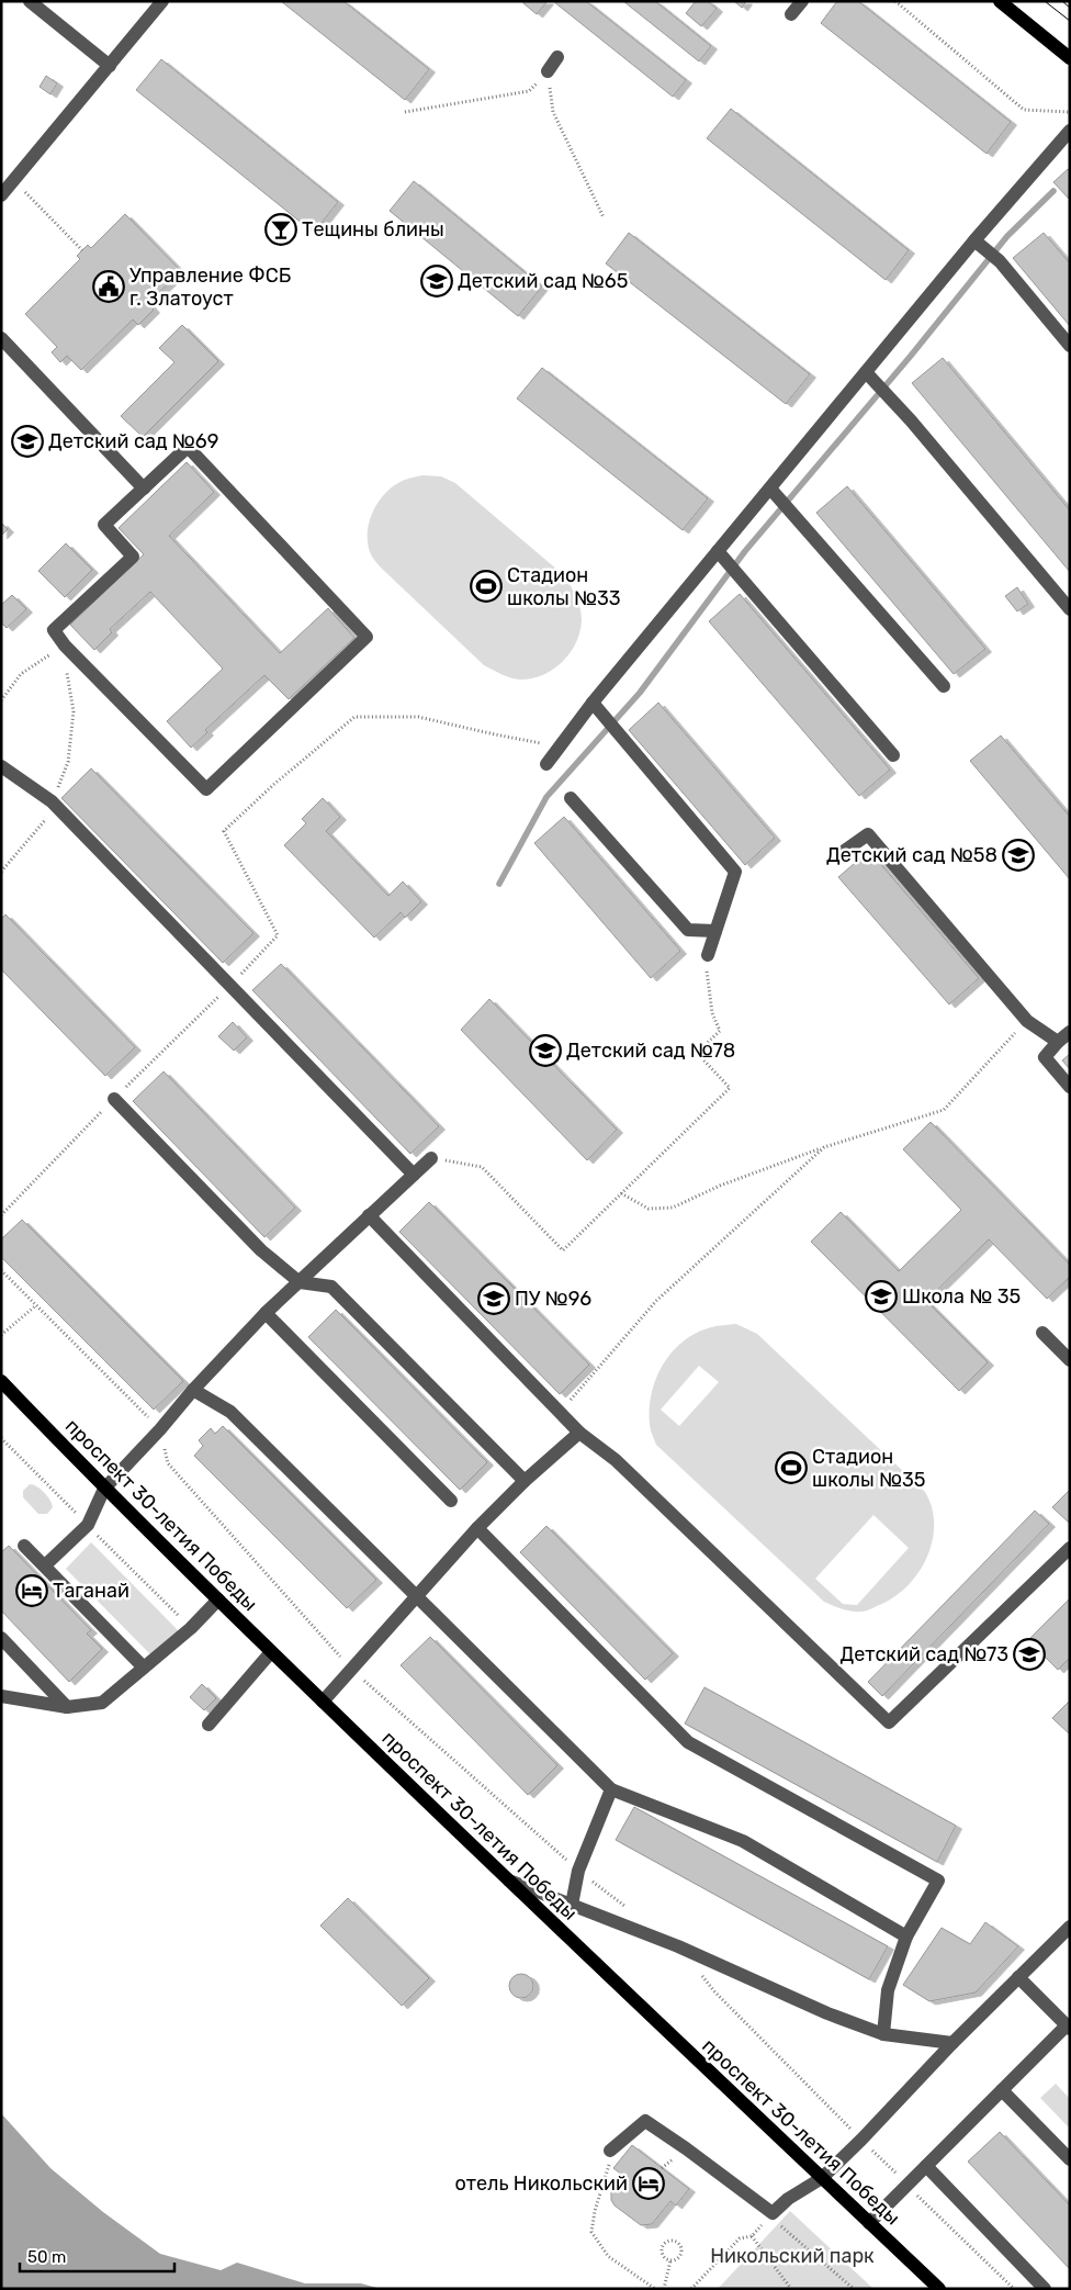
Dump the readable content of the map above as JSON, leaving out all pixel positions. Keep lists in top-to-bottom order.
{
  "streets": {
    "main road": ["проспект 30-летия Победы"]
  },
  "parks": ["Никольский парк"],
  "places": {
    "bar": ["Тещины блины"],
    "school or university": [
      "Детский сад №65",
      "Детский сад №69",
      "Детский сад №58",
      "Детский сад №78",
      "Школа № 35",
      "ПУ №96",
      "Детский сад №73"
    ],
    "public building": ["Управление ФСБ г. Златоуст"],
    "sports": ["Стадион школы №33", "Стадион школы №35"],
    "hotel": ["Таганай", "отель Никольский"]
  },
  "scale_bar": "50 m"
}
